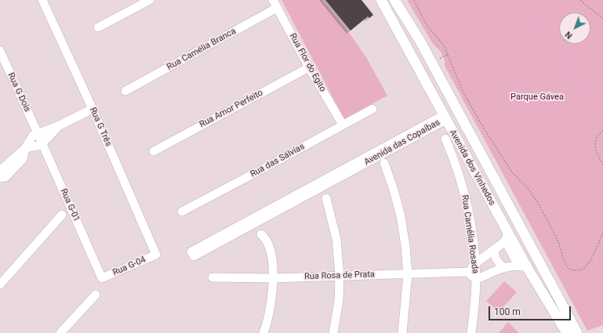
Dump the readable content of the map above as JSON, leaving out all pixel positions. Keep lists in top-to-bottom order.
{
  "streets": {
    "main road": ["Avenida dos Vinhedos"],
    "street": [
      "Rua Camélia Branca",
      "Rua Flor do Egito",
      "Rua G Dois",
      "Rua Amor Perfeito",
      "Rua G Três",
      "Avenida das Copaíbas",
      "Rua das Sálvías",
      "Rua G-01",
      "Rua Camélia Rosada",
      "Rua G-04",
      "Rua Rosa de Prata"
    ]
  },
  "crossings": [
    ["Rua Camélia Branca", "Rua Flor do Egito"],
    ["Rua Flor do Egito", "Rua Amor Perfeito"],
    ["Rua Flor do Egito", "Rua das Sálvías"],
    ["Rua G Dois", "Rua G-01"],
    ["Rua G Três", "Rua G-04"],
    ["Avenida das Copaíbas", "Avenida dos Vinhedos"],
    ["Rua G-01", "Rua G-04"]
  ],
  "parks": ["Parque Gávea"],
  "scale_bar": "100 m",
  "north": "bottom left"
}
